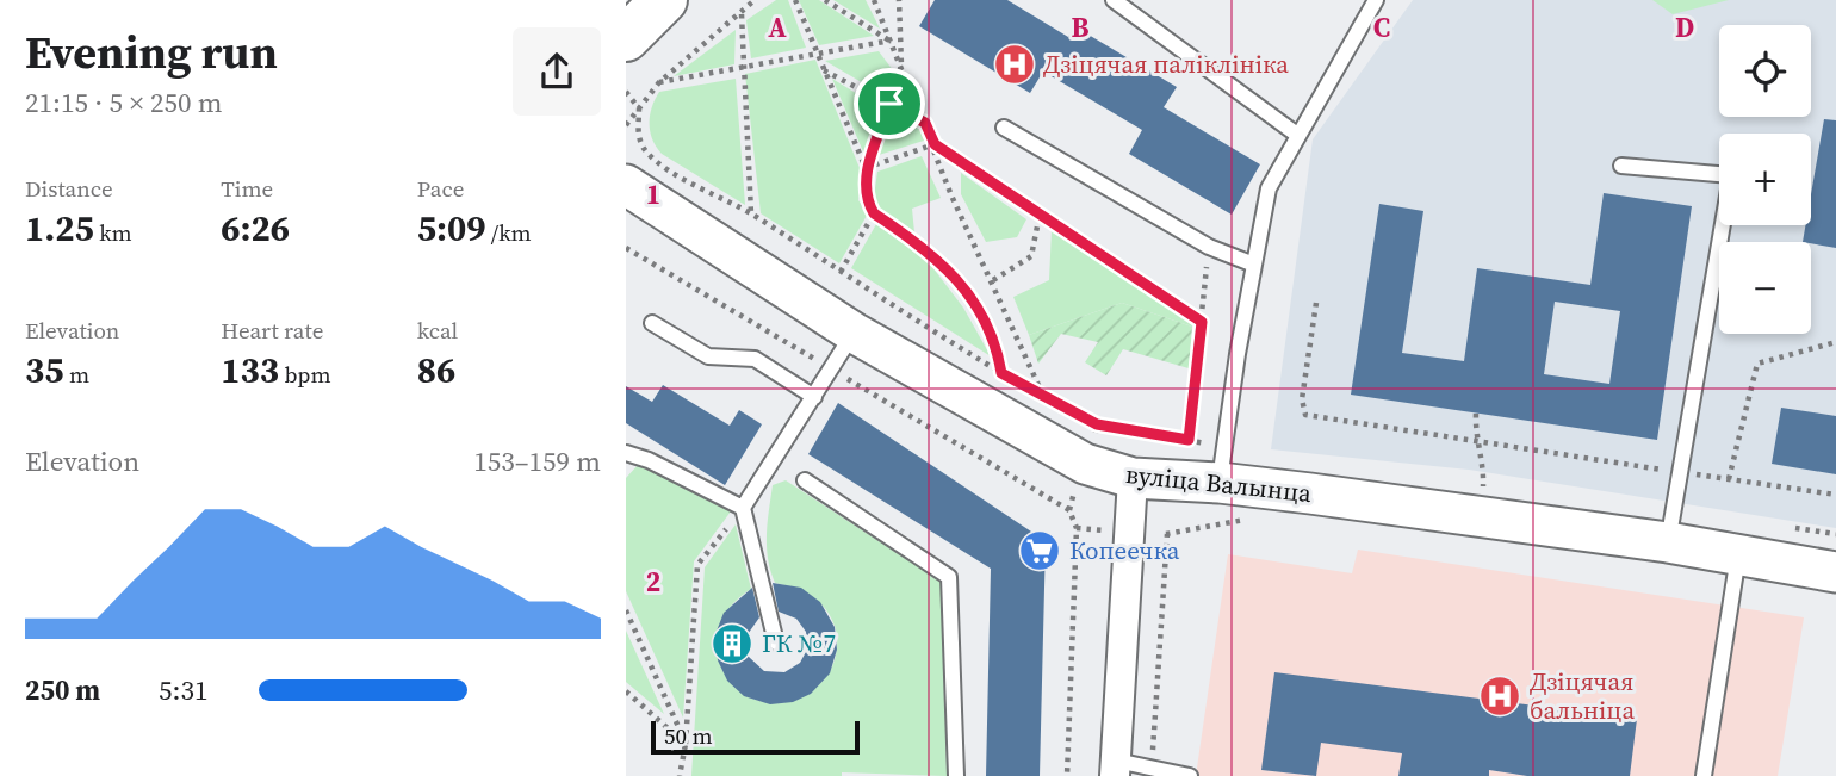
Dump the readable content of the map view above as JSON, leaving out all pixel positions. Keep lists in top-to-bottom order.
{
  "streets": {
    "street": ["вуліца Валынца"]
  },
  "places": {
    "hospital": ["Дзіцячая паліклініка", "Дзіцячая бальніца"],
    "supermarket": ["Копеечка"],
    "building": ["ГК №7"]
  },
  "scale_bar": "50 m",
  "page": {
    "heading": ["Evening run", "21:15 · 5 × 250 m"],
    "map_buttons": ["+", "−"],
    "stats": [
      ["Distance", "1.25 km"],
      ["Time", "6:26"],
      ["Pace", "5:09 /km"],
      ["Elevation", "35 m"],
      ["Heart rate", "133 bpm"],
      ["kcal", "86"]
    ],
    "chart": ["Elevation", "153–159 m"],
    "list": [
      {
        "name": "250 m",
        "note": "5:31"
      }
    ],
    "scale": "50 m"
  },
  "grid": {
    "columns": [
      "A",
      "B",
      "C",
      "D"
    ],
    "rows": ["1", "2"]
  }
}
